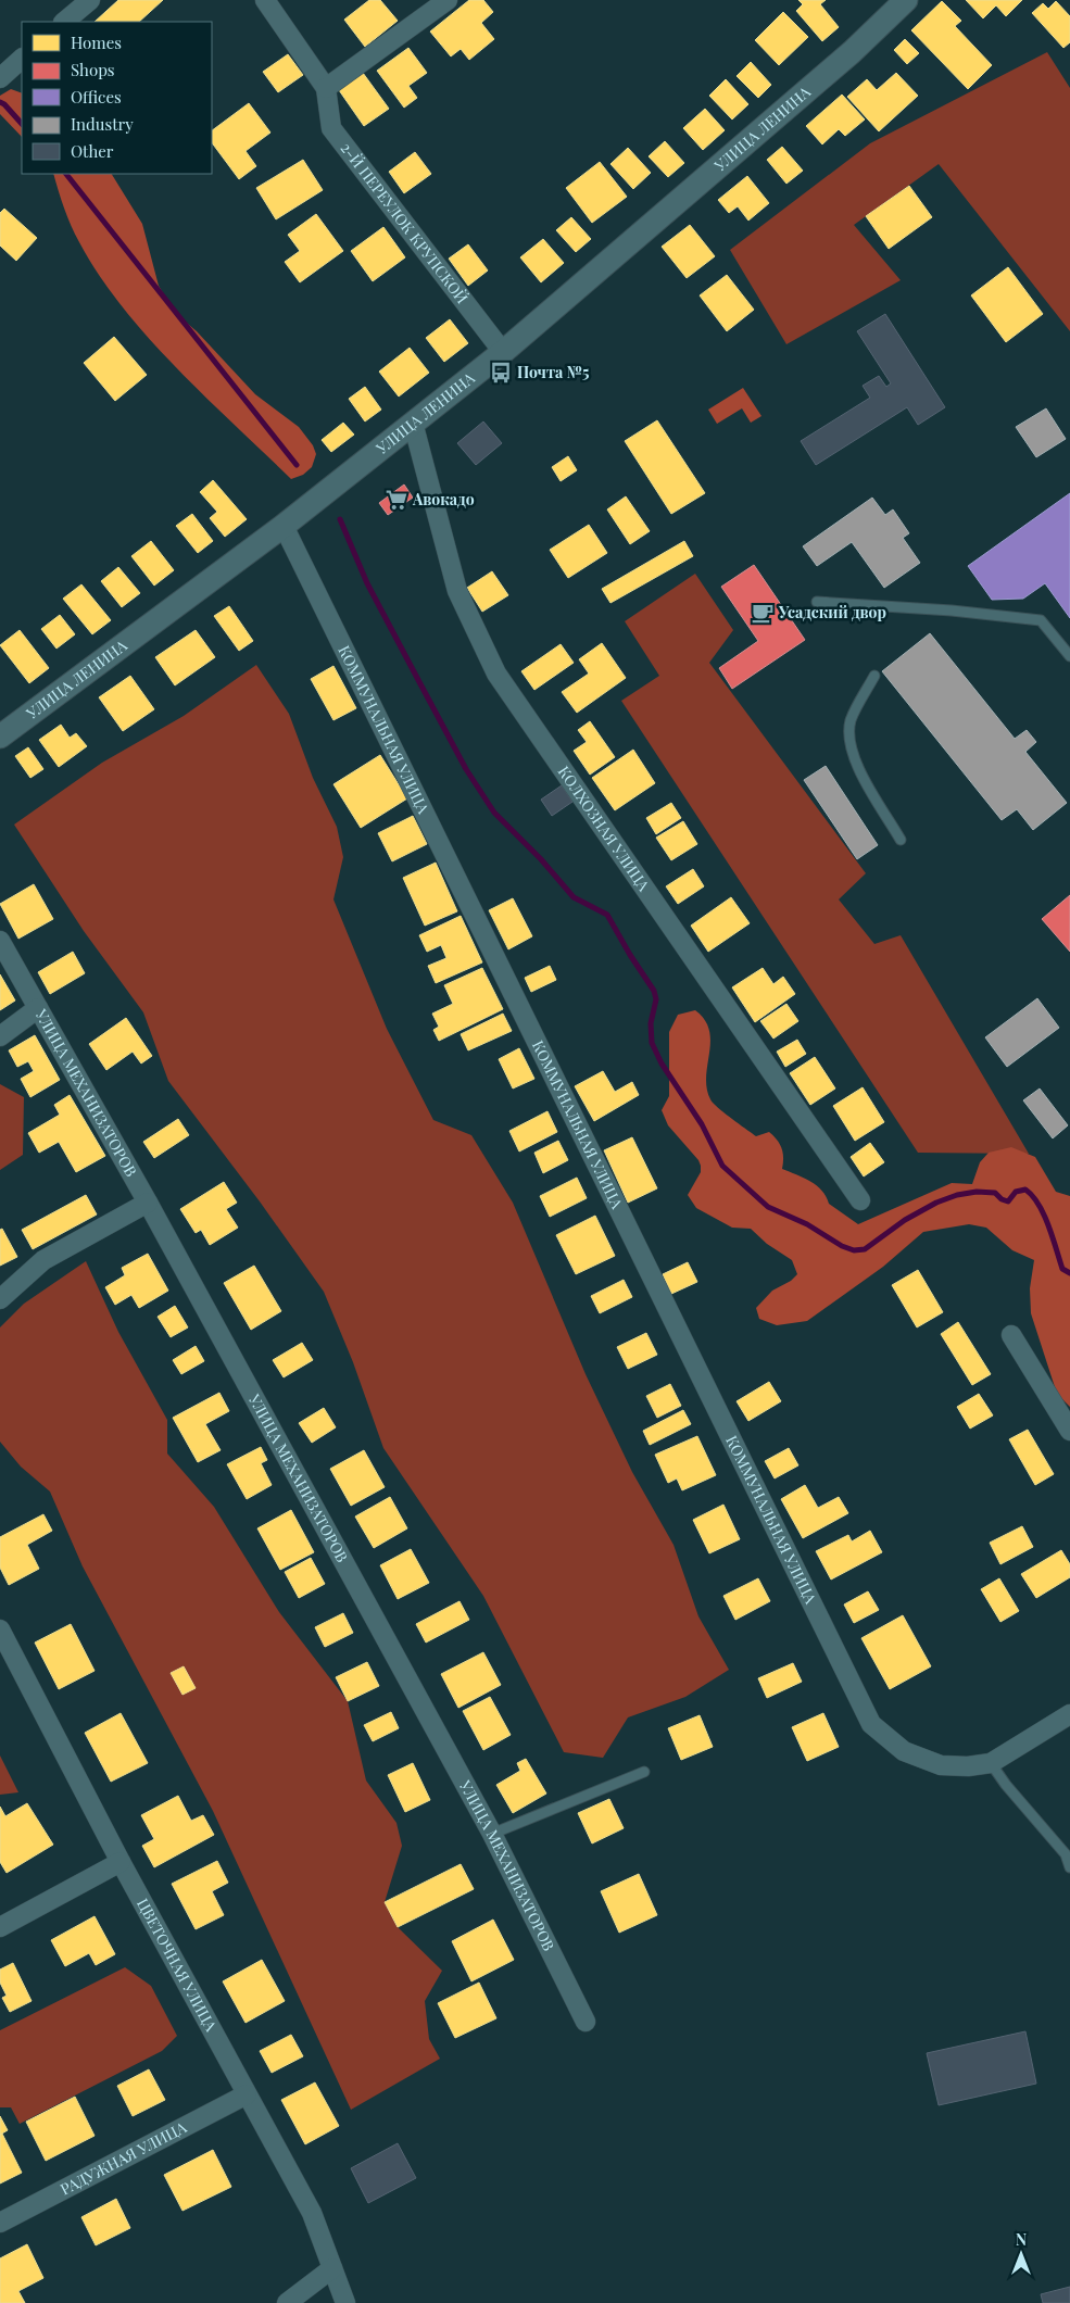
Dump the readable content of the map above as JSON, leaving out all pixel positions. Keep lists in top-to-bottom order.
{
  "streets": {
    "street": [
      "УЛИЦА ЛЕНИНА",
      "2-Й ПЕРЕУЛОК КРУПСКОЙ",
      "КОММУНАЛЬНАЯ УЛИЦА",
      "КОЛХОЗНАЯ УЛИЦА",
      "УЛИЦА МЕХАНИЗАТОРОВ",
      "ЦВЕТОЧНАЯ УЛИЦА",
      "РАДУЖНАЯ УЛИЦА"
    ]
  },
  "crossings": [
    ["УЛИЦА ЛЕНИНА", "2-Й ПЕРЕУЛОК КРУПСКОЙ"],
    ["УЛИЦА ЛЕНИНА", "КОММУНАЛЬНАЯ УЛИЦА"],
    ["УЛИЦА ЛЕНИНА", "КОЛХОЗНАЯ УЛИЦА"],
    ["ЦВЕТОЧНАЯ УЛИЦА", "РАДУЖНАЯ УЛИЦА"]
  ],
  "places": {
    "bus stop": ["Почта №5"],
    "supermarket": ["Авокадо"],
    "cafe": ["Усадский двор"]
  },
  "legend": [
    "Homes",
    "Shops",
    "Offices",
    "Industry",
    "Other"
  ],
  "north": "top"
}
